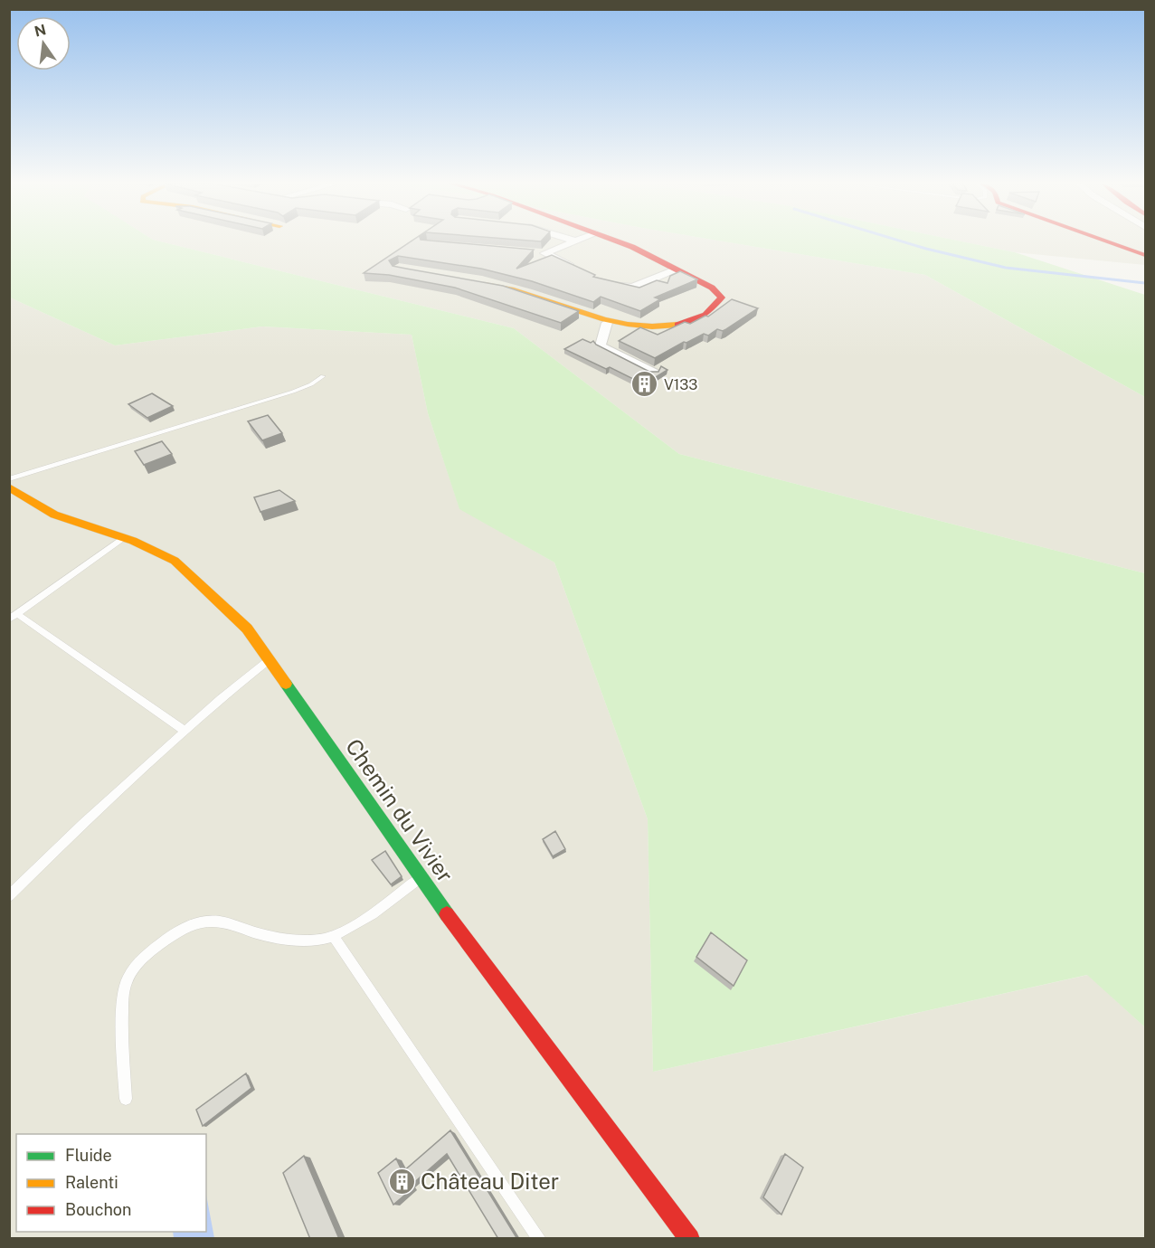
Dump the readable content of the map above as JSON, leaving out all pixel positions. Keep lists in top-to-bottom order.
{
  "streets": {
    "street": ["Chemin du Vivier"]
  },
  "places": {
    "building": ["V133", "Château Diter"]
  },
  "legend": ["Fluide", "Ralenti", "Bouchon"],
  "north": "top"
}
